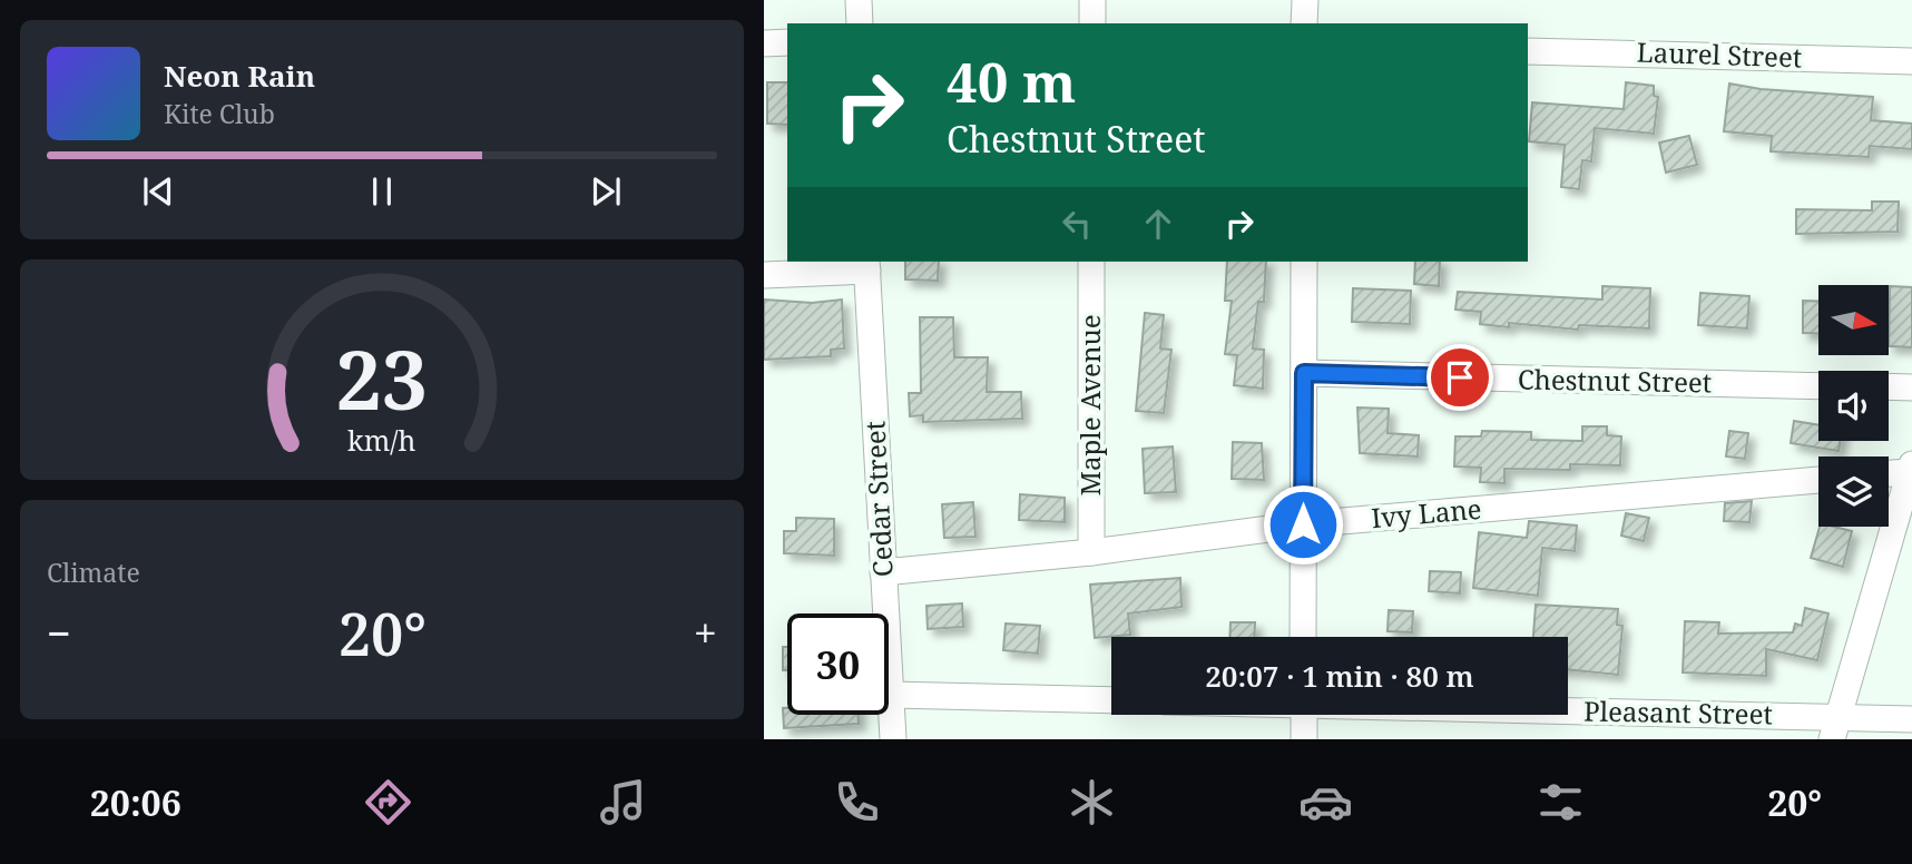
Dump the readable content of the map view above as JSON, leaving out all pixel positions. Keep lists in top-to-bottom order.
{
  "streets": {
    "street": [
      "Laurel Street",
      "Chestnut Street",
      "Maple Avenue",
      "Cedar Street",
      "Ivy Lane",
      "Pleasant Street"
    ]
  },
  "crossings": [
    ["Maple Avenue", "Ivy Lane"],
    ["Cedar Street", "Ivy Lane"]
  ],
  "north": "right",
  "page": {
    "turn": ["40 m", "Chestnut Street"],
    "song": ["Neon Rain", "Kite Club"],
    "tile": "Climate",
    "heat": ["−", "20°", "+"],
    "limit": "30",
    "trip": "20:07 · 1 min · 80 m",
    "tabs": ["20:06", "20°"],
    "gauge": ["23", "km/h"]
  }
}
